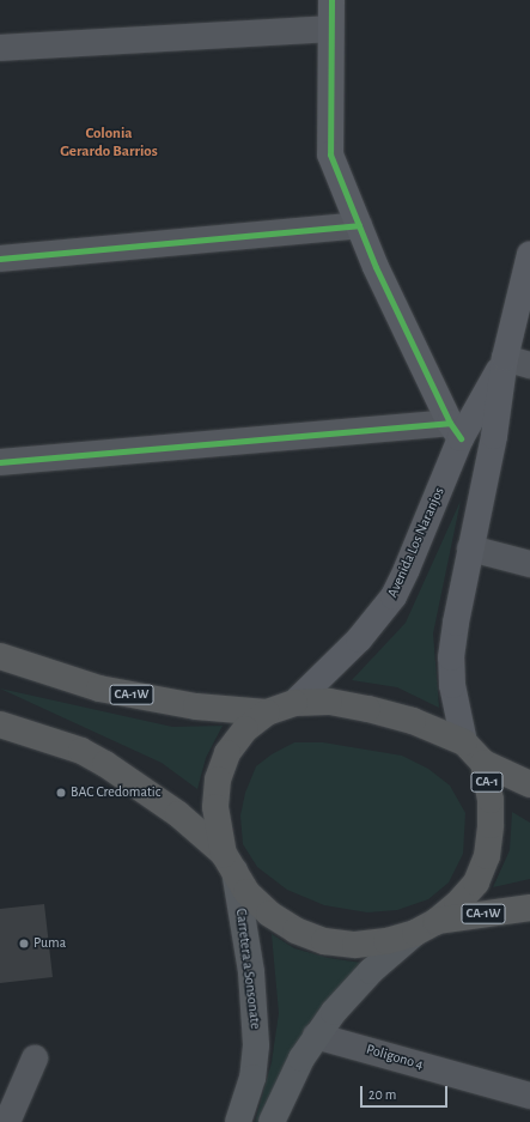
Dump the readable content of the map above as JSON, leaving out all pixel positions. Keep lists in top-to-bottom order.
{
  "streets": {
    "highway": ["CA-1W", "CA-1"],
    "main road": ["Avenida Los Naranjos", "Carretera a Sonsonate"],
    "street": ["Poligono 4"]
  },
  "crossings": [
    ["Avenida Los Naranjos", "CA-1"],
    ["CA-1W", "CA-1"],
    ["CA-1", "Carretera a Sonsonate"]
  ],
  "districts": ["Colonia Gerardo Barrios"],
  "places": ["BAC Credomatic", "Puma"],
  "scale_bar": "20 m"
}
